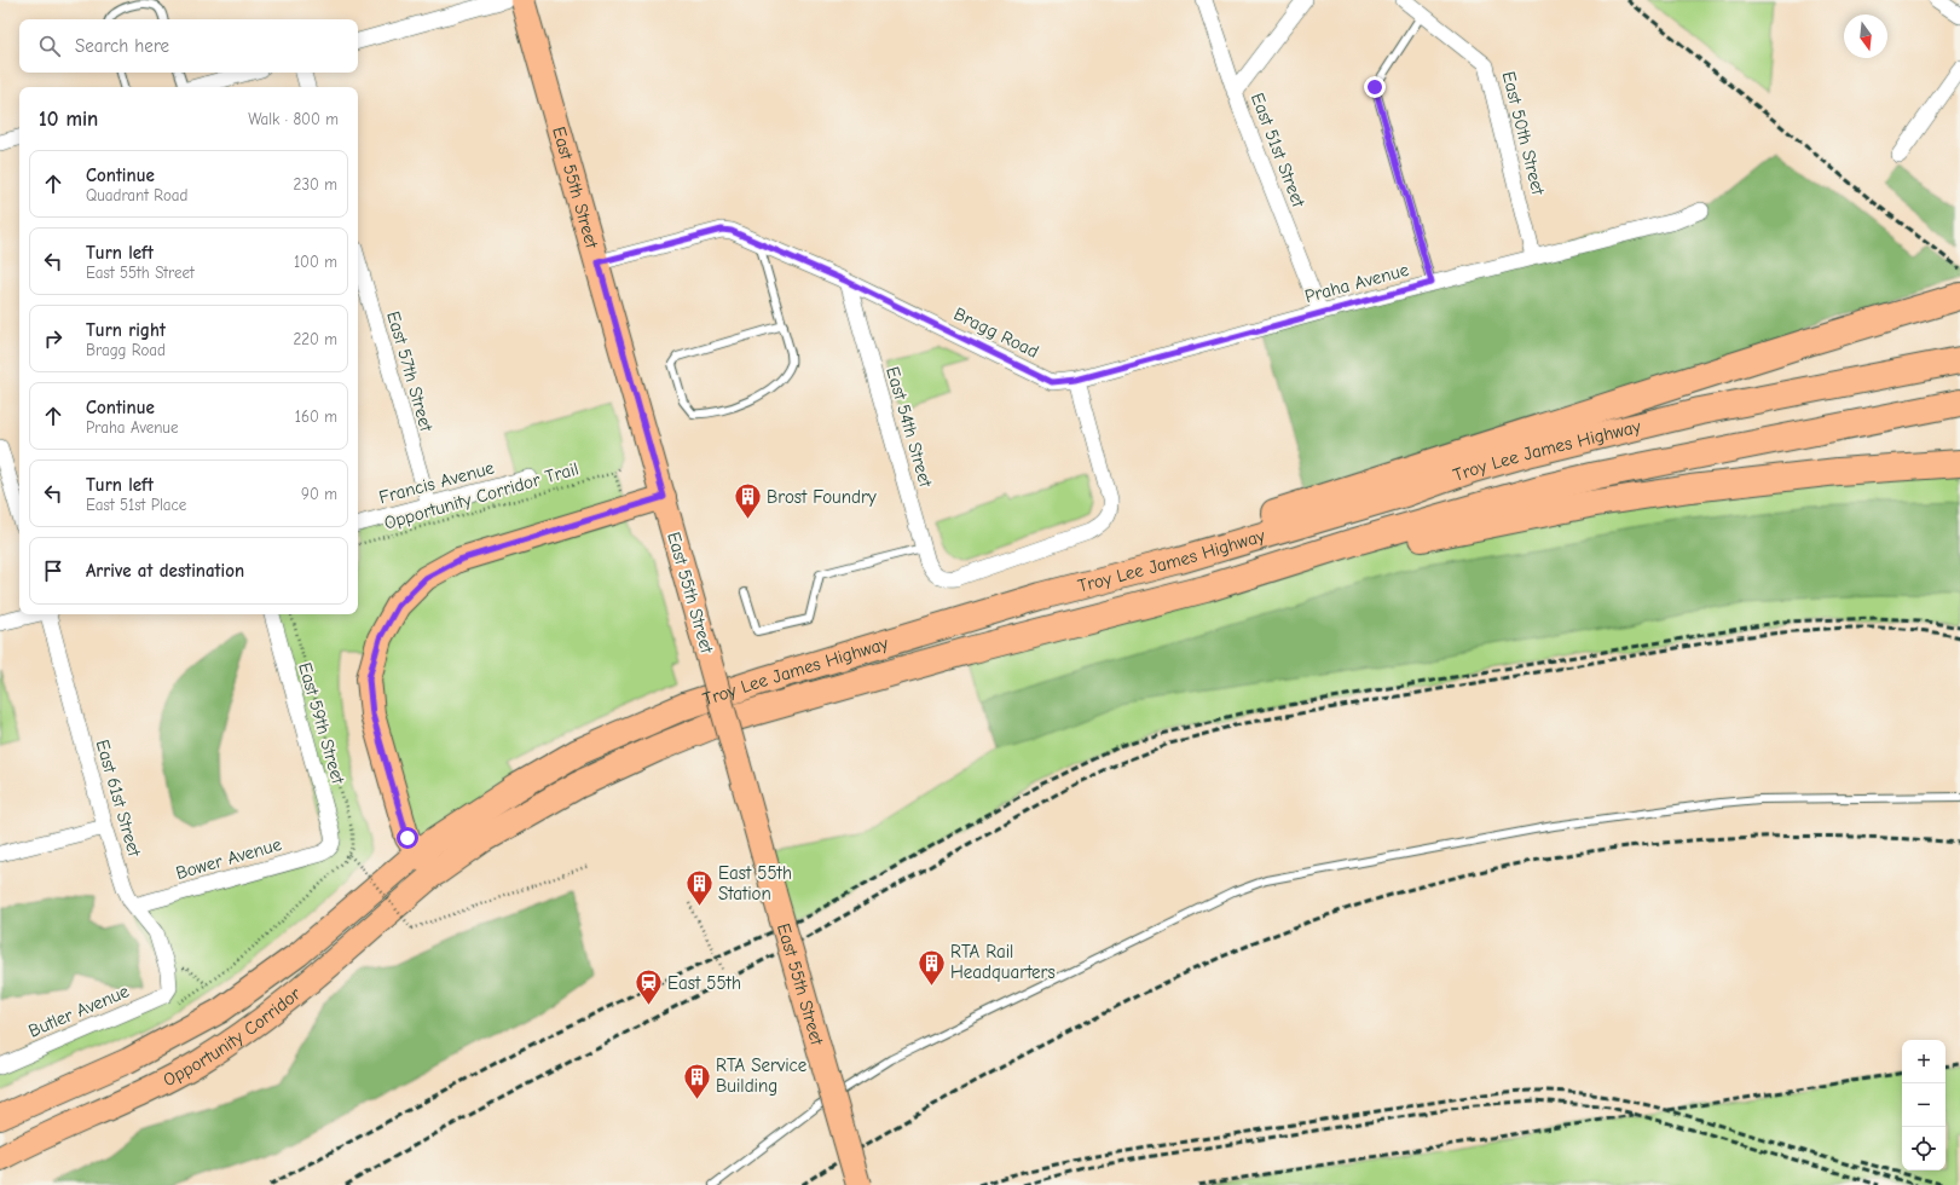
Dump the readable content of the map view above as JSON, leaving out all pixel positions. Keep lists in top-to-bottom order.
{
  "streets": {
    "highway": ["Troy Lee James Highway"],
    "main road": ["East 55th Street", "Opportunity Corridor"],
    "street": [
      "East 50th Street",
      "East 51st Street",
      "Praha Avenue",
      "Bragg Road",
      "East 57th Street",
      "East 54th Street",
      "Francis Avenue",
      "East 59th Street",
      "East 61st Street",
      "Bower Avenue",
      "Butler Avenue"
    ],
    "path": ["Opportunity Corridor Trail"]
  },
  "crossings": [
    ["East 50th Street", "Praha Avenue"],
    ["East 51st Street", "Praha Avenue"],
    ["East 55th Street", "Bragg Road"],
    ["Praha Avenue", "Bragg Road"],
    ["Praha Avenue", "East 54th Street"],
    ["Bragg Road", "East 54th Street"],
    ["East 57th Street", "Francis Avenue"],
    ["Troy Lee James Highway", "Opportunity Corridor"],
    ["East 59th Street", "Bower Avenue"],
    ["East 61st Street", "Bower Avenue"],
    ["East 61st Street", "Butler Avenue"]
  ],
  "places": {
    "building": [
      "Brost Foundry",
      "East 55th Station",
      "RTA Rail Headquarters",
      "RTA Service Building"
    ],
    "station": ["East 55th"]
  },
  "north": "bottom",
  "page": {
    "search": "Search here",
    "heading": ["10 min", "Walk · 800 m"],
    "list": [
      ["Continue", "Quadrant Road", "230 m"],
      ["Turn left", "East 55th Street", "100 m"],
      ["Turn right", "Bragg Road", "220 m"],
      ["Continue", "Praha Avenue", "160 m"],
      ["Turn left", "East 51st Place", "90 m"],
      "Arrive at destination"
    ],
    "map_buttons": ["+", "−"]
  }
}
